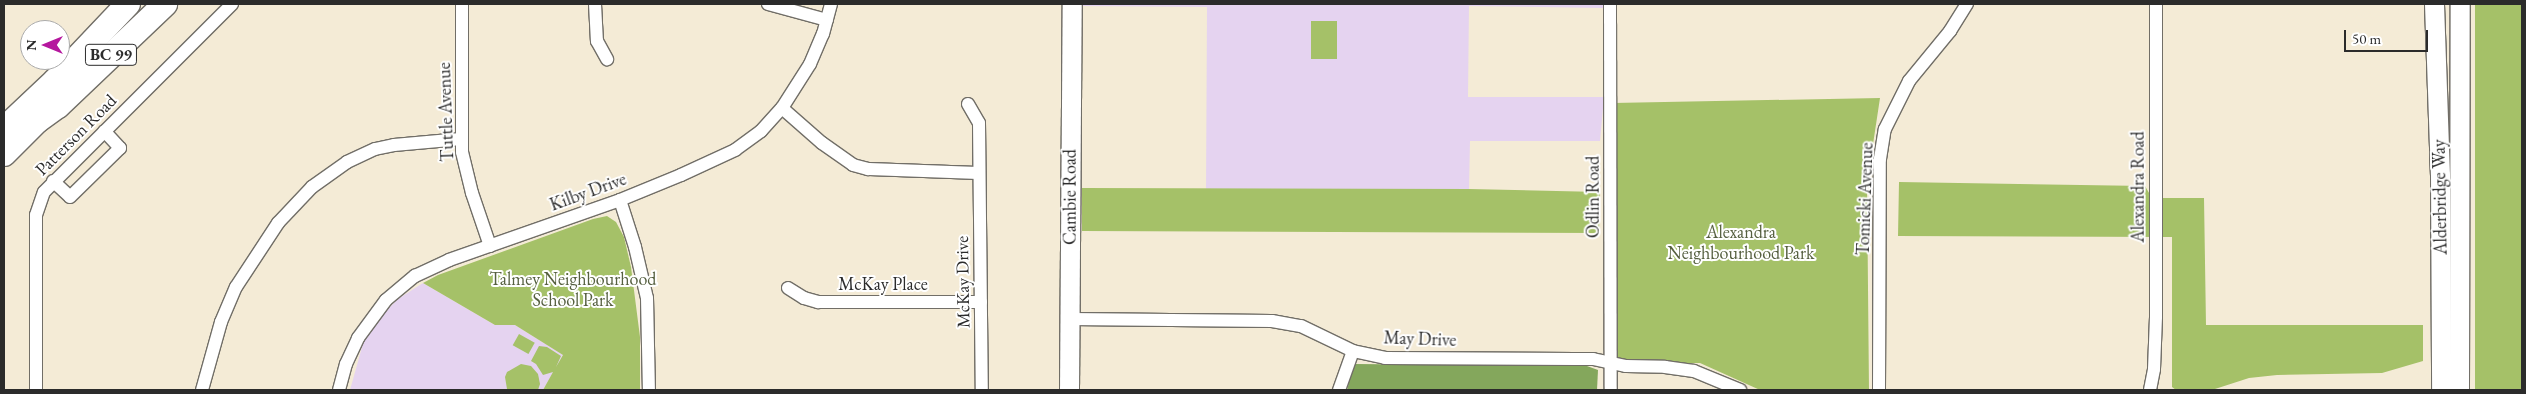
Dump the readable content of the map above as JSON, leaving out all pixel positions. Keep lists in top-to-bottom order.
{
  "streets": {
    "highway": ["BC 99"],
    "main road": ["Cambie Road", "Alderbridge Way"],
    "street": [
      "Tuttle Avenue",
      "Patterson Road",
      "Alexandra Road",
      "Kilby Drive",
      "Odlin Road",
      "Tomicki Avenue",
      "McKay Drive",
      "McKay Place",
      "May Drive"
    ]
  },
  "crossings": [
    ["Tuttle Avenue", "Kilby Drive"],
    ["Cambie Road", "May Drive"],
    ["Odlin Road", "May Drive"],
    ["McKay Drive", "McKay Place"]
  ],
  "parks": ["Alexandra Neighbourhood Park", "Talmey Neighbourhood School Park"],
  "scale_bar": "50 m",
  "north": "left"
}
